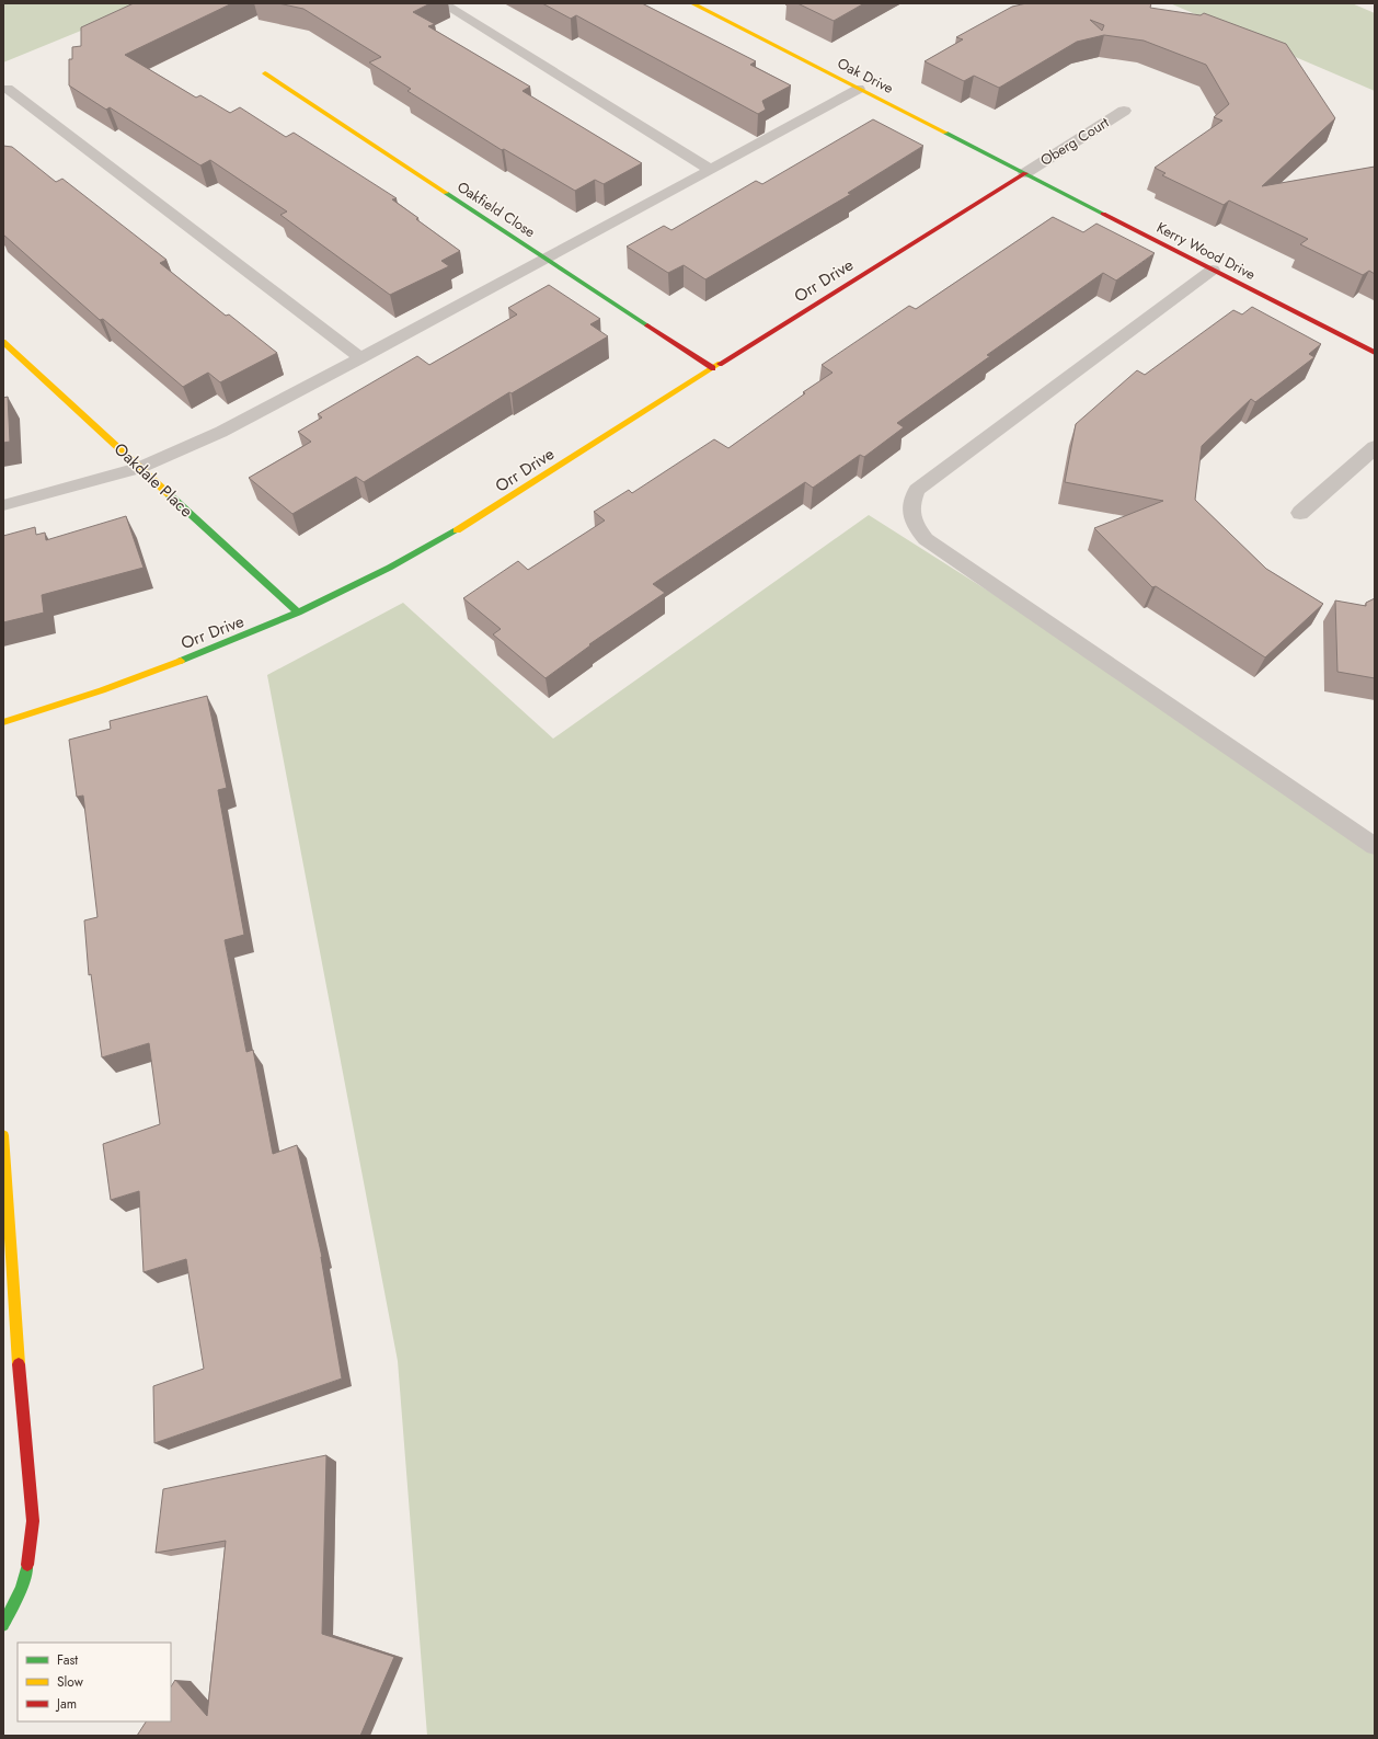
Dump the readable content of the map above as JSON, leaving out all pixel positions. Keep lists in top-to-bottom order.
{
  "streets": {
    "street": [
      "Oak Drive",
      "Oberg Court",
      "Oakfield Close",
      "Kerry Wood Drive",
      "Orr Drive",
      "Oakdale Place"
    ]
  },
  "crossings": [
    ["Oak Drive", "Oberg Court"],
    ["Oak Drive", "Kerry Wood Drive"],
    ["Oak Drive", "Orr Drive"],
    ["Oberg Court", "Kerry Wood Drive"],
    ["Oberg Court", "Orr Drive"],
    ["Oakfield Close", "Orr Drive"],
    ["Kerry Wood Drive", "Orr Drive"],
    ["Orr Drive", "Oakdale Place"]
  ],
  "legend": ["Fast", "Slow", "Jam"]
}
